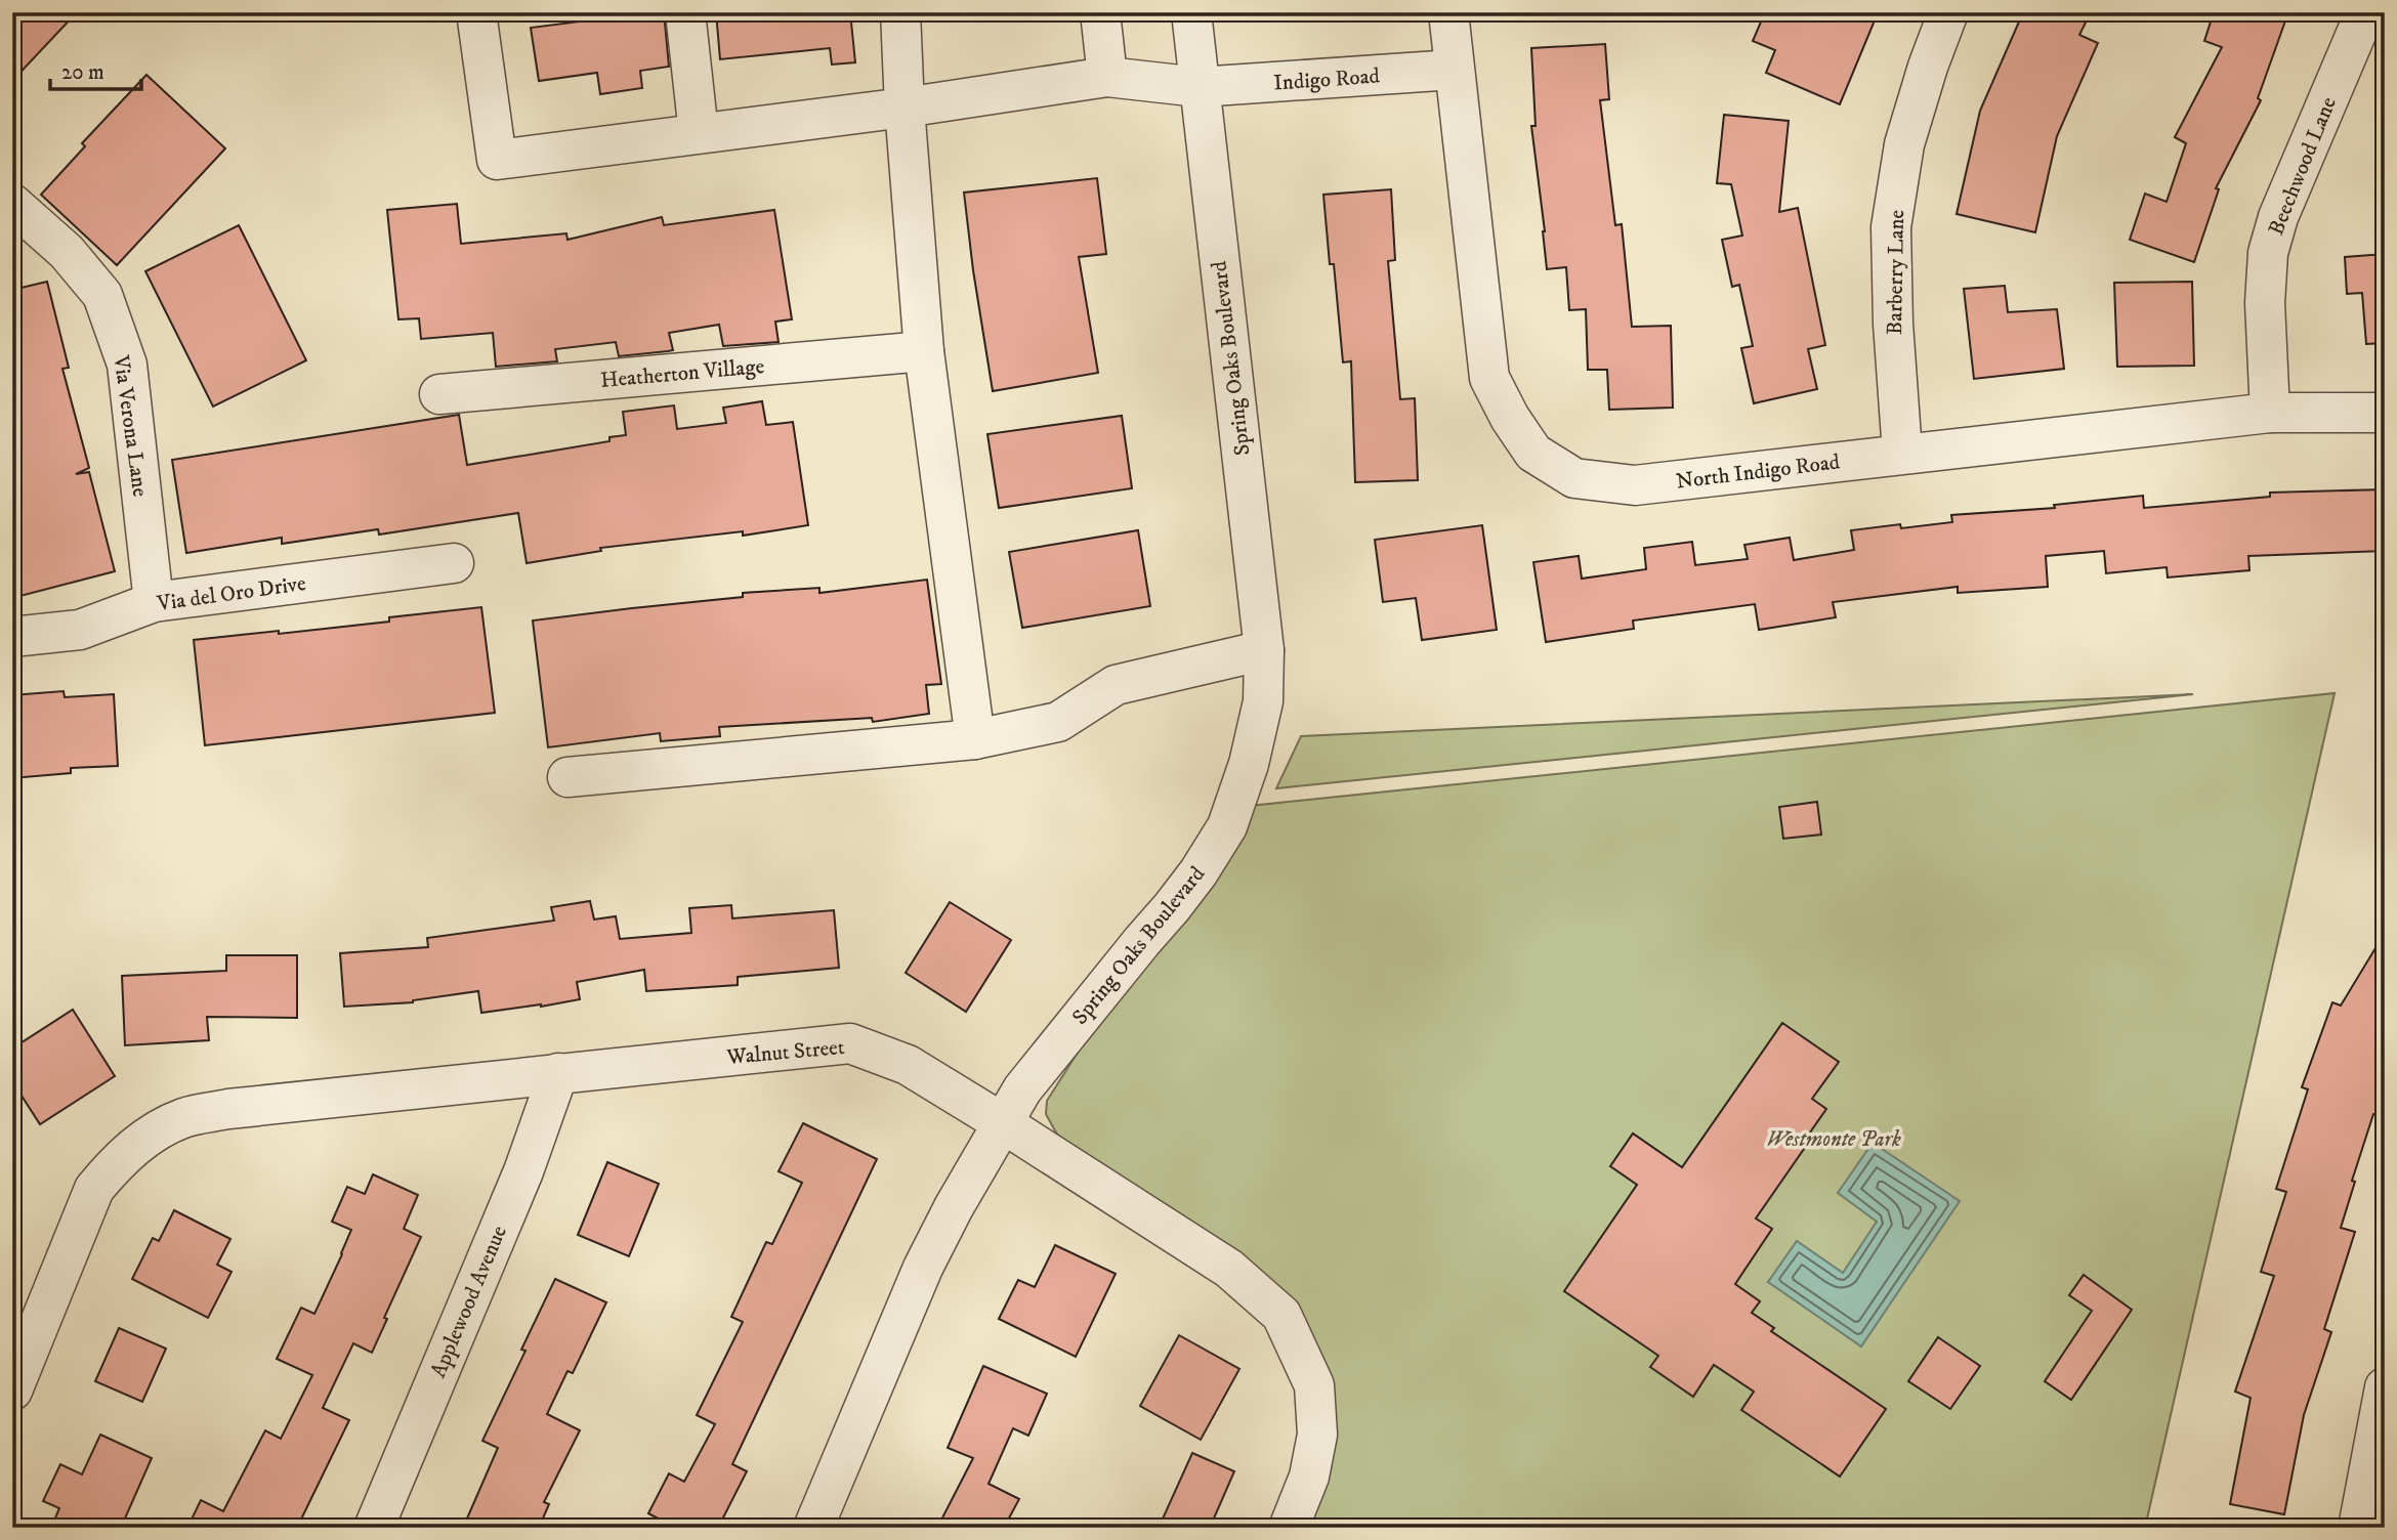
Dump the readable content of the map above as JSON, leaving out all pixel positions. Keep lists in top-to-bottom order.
{
  "streets": {
    "street": [
      "Indigo Road",
      "Beechwood Lane",
      "Barberry Lane",
      "Spring Oaks Boulevard",
      "Heatherton Village",
      "Via Verona Lane",
      "North Indigo Road",
      "Via del Oro Drive",
      "Walnut Street",
      "Applewood Avenue"
    ]
  },
  "crossings": [
    ["Indigo Road", "Spring Oaks Boulevard"],
    ["Indigo Road", "North Indigo Road"],
    ["Beechwood Lane", "North Indigo Road"],
    ["Barberry Lane", "North Indigo Road"],
    ["Spring Oaks Boulevard", "Walnut Street"],
    ["Via Verona Lane", "Via del Oro Drive"],
    ["Walnut Street", "Applewood Avenue"]
  ],
  "parks": ["Westmonte Park"],
  "scale_bar": "20 m"
}
